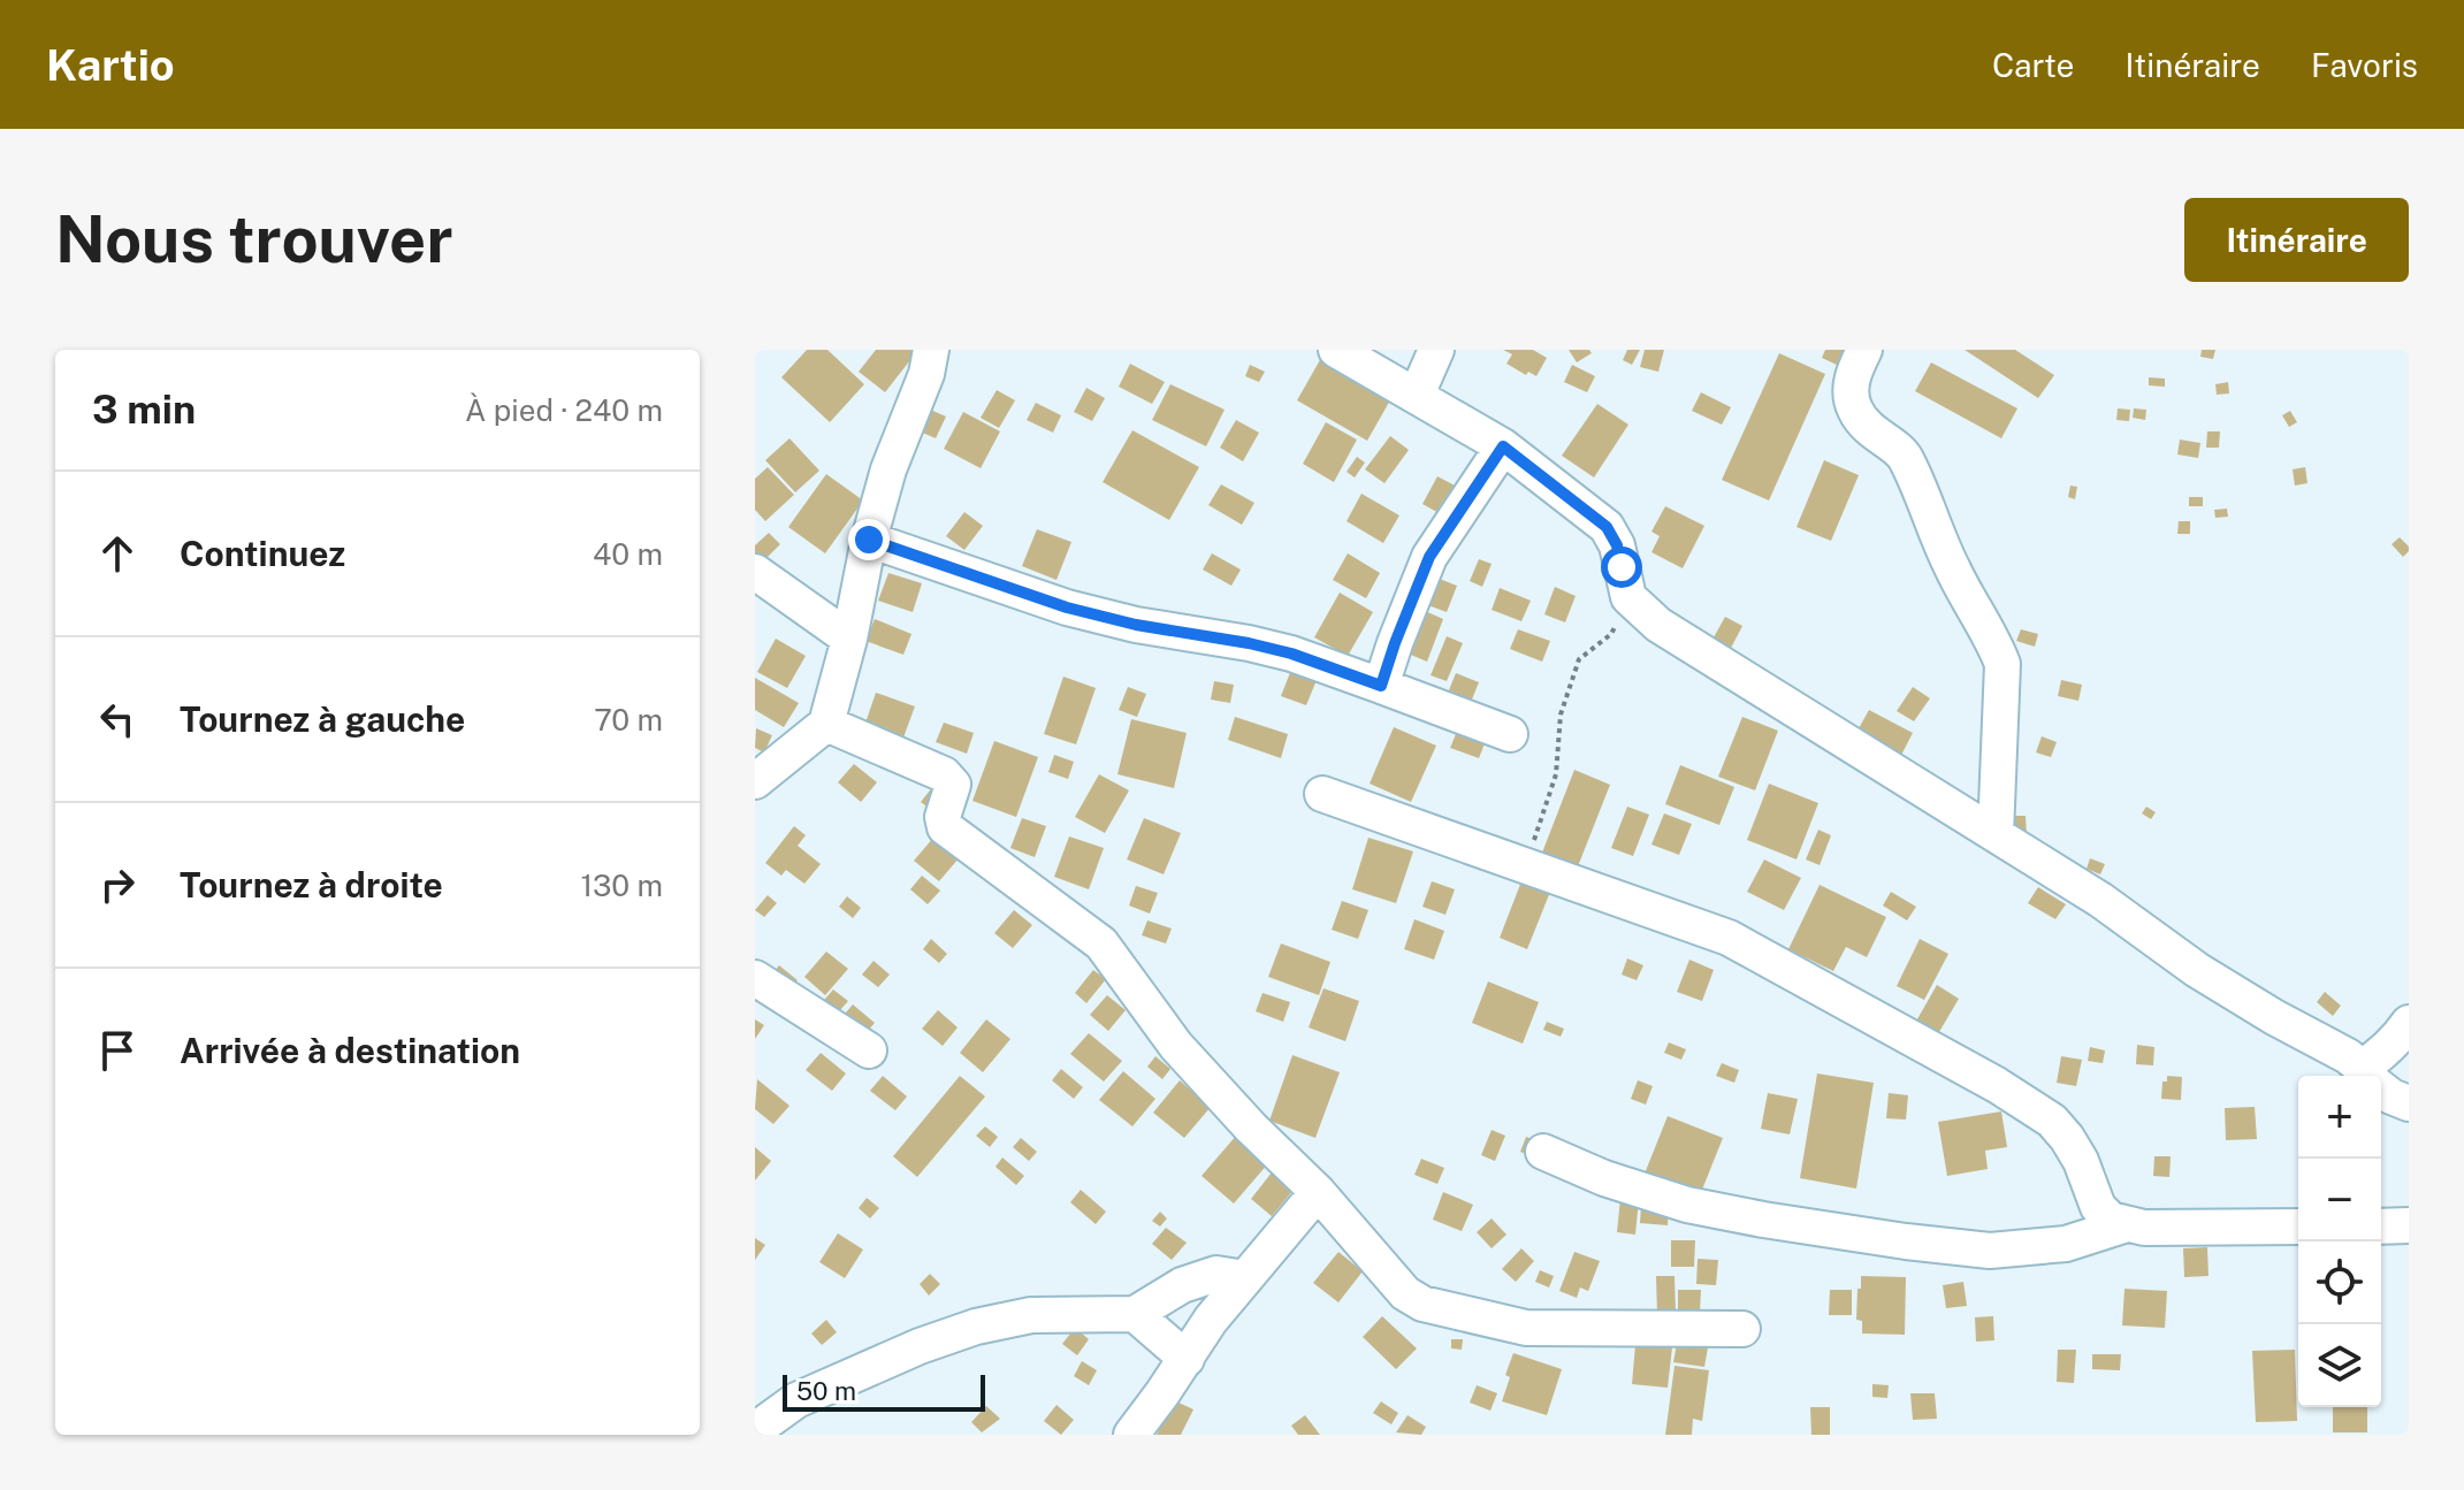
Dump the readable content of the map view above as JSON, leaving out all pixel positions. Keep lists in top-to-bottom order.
{
  "scale_bar": "50 m",
  "page": {
    "header": "Kartio",
    "nav": ["Carte", "Itinéraire", "Favoris"],
    "buttons": "Itinéraire",
    "title": "Nous trouver",
    "heading": ["3 min", "À pied · 240 m"],
    "list": [
      ["Continuez", "40 m"],
      ["Tournez à gauche", "70 m"],
      ["Tournez à droite", "130 m"],
      "Arrivée à destination"
    ],
    "map_buttons": ["+", "−"],
    "scale": "50 m"
  }
}
